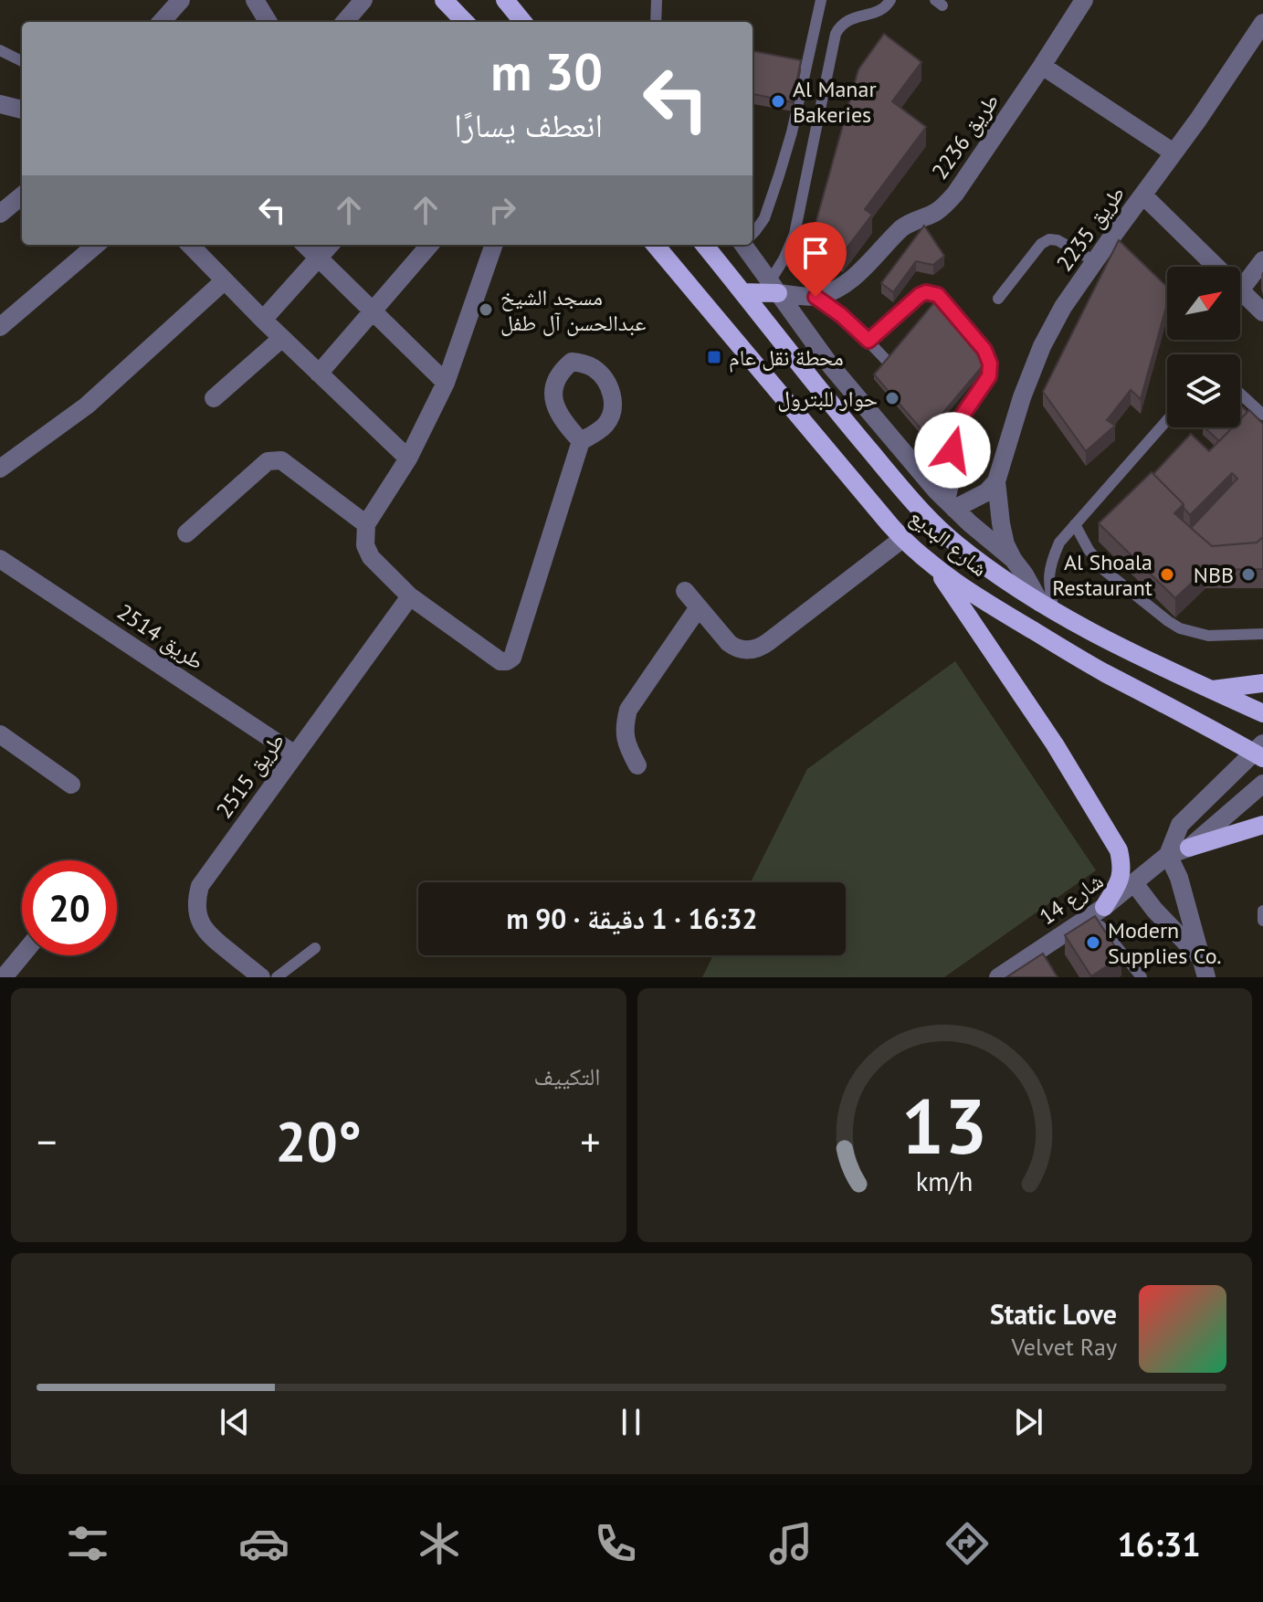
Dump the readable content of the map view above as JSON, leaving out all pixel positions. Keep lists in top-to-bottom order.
{
  "streets": {
    "main road": ["شارع البديع"],
    "street": [
      "طريق 2236",
      "طريق 2235",
      "طريق 2514",
      "طريق 2515",
      "شارع 14"
    ]
  },
  "crossings": [
    ["شارع البديع", "شارع 14"],
    ["طريق 2514", "طريق 2515"]
  ],
  "places": {
    "other": [
      "Al Manar Bakeries",
      "مسجد الشيخ عبدالحسن آل طفل",
      "حوار للبترول",
      "Al Shoala Restaurant",
      "NBB",
      "Modern Supplies Co."
    ],
    "transit": ["محطة نقل عام"]
  },
  "north": "top right",
  "page": {
    "turn": ["30 m", "انعطف يسارًا"],
    "limit": "20",
    "trip": "16:32 · 1 دقيقة · 90 m",
    "tile": "التكييف",
    "heat": ["−", "20°", "+"],
    "song": ["Static Love", "Velvet Ray"],
    "tabs": "16:31",
    "gauge": ["13", "km/h"]
  }
}
